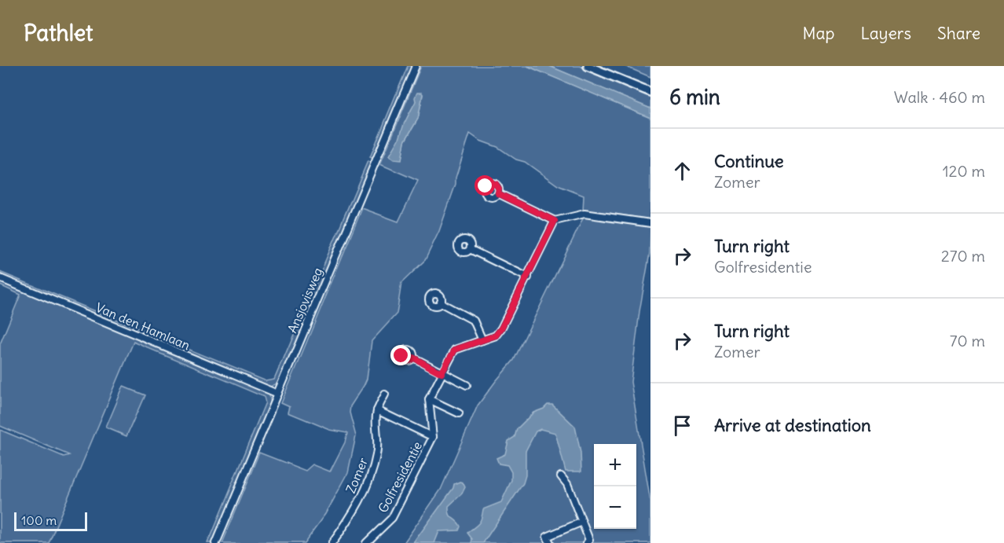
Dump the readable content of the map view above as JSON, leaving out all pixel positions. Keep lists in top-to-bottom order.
{
  "streets": {
    "street": [
      "Ansjovisweg",
      "Van den Hamlaan",
      "Zomer",
      "Golfresidentie"
    ]
  },
  "crossings": [
    ["Ansjovisweg", "Van den Hamlaan"]
  ],
  "scale_bar": "100 m",
  "page": {
    "header": "Pathlet",
    "nav": ["Map", "Layers", "Share"],
    "heading": ["6 min", "Walk · 460 m"],
    "list": [
      ["Continue", "Zomer", "120 m"],
      ["Turn right", "Golfresidentie", "270 m"],
      ["Turn right", "Zomer", "70 m"],
      "Arrive at destination"
    ],
    "map_buttons": ["+", "−"],
    "scale": "100 m"
  }
}
